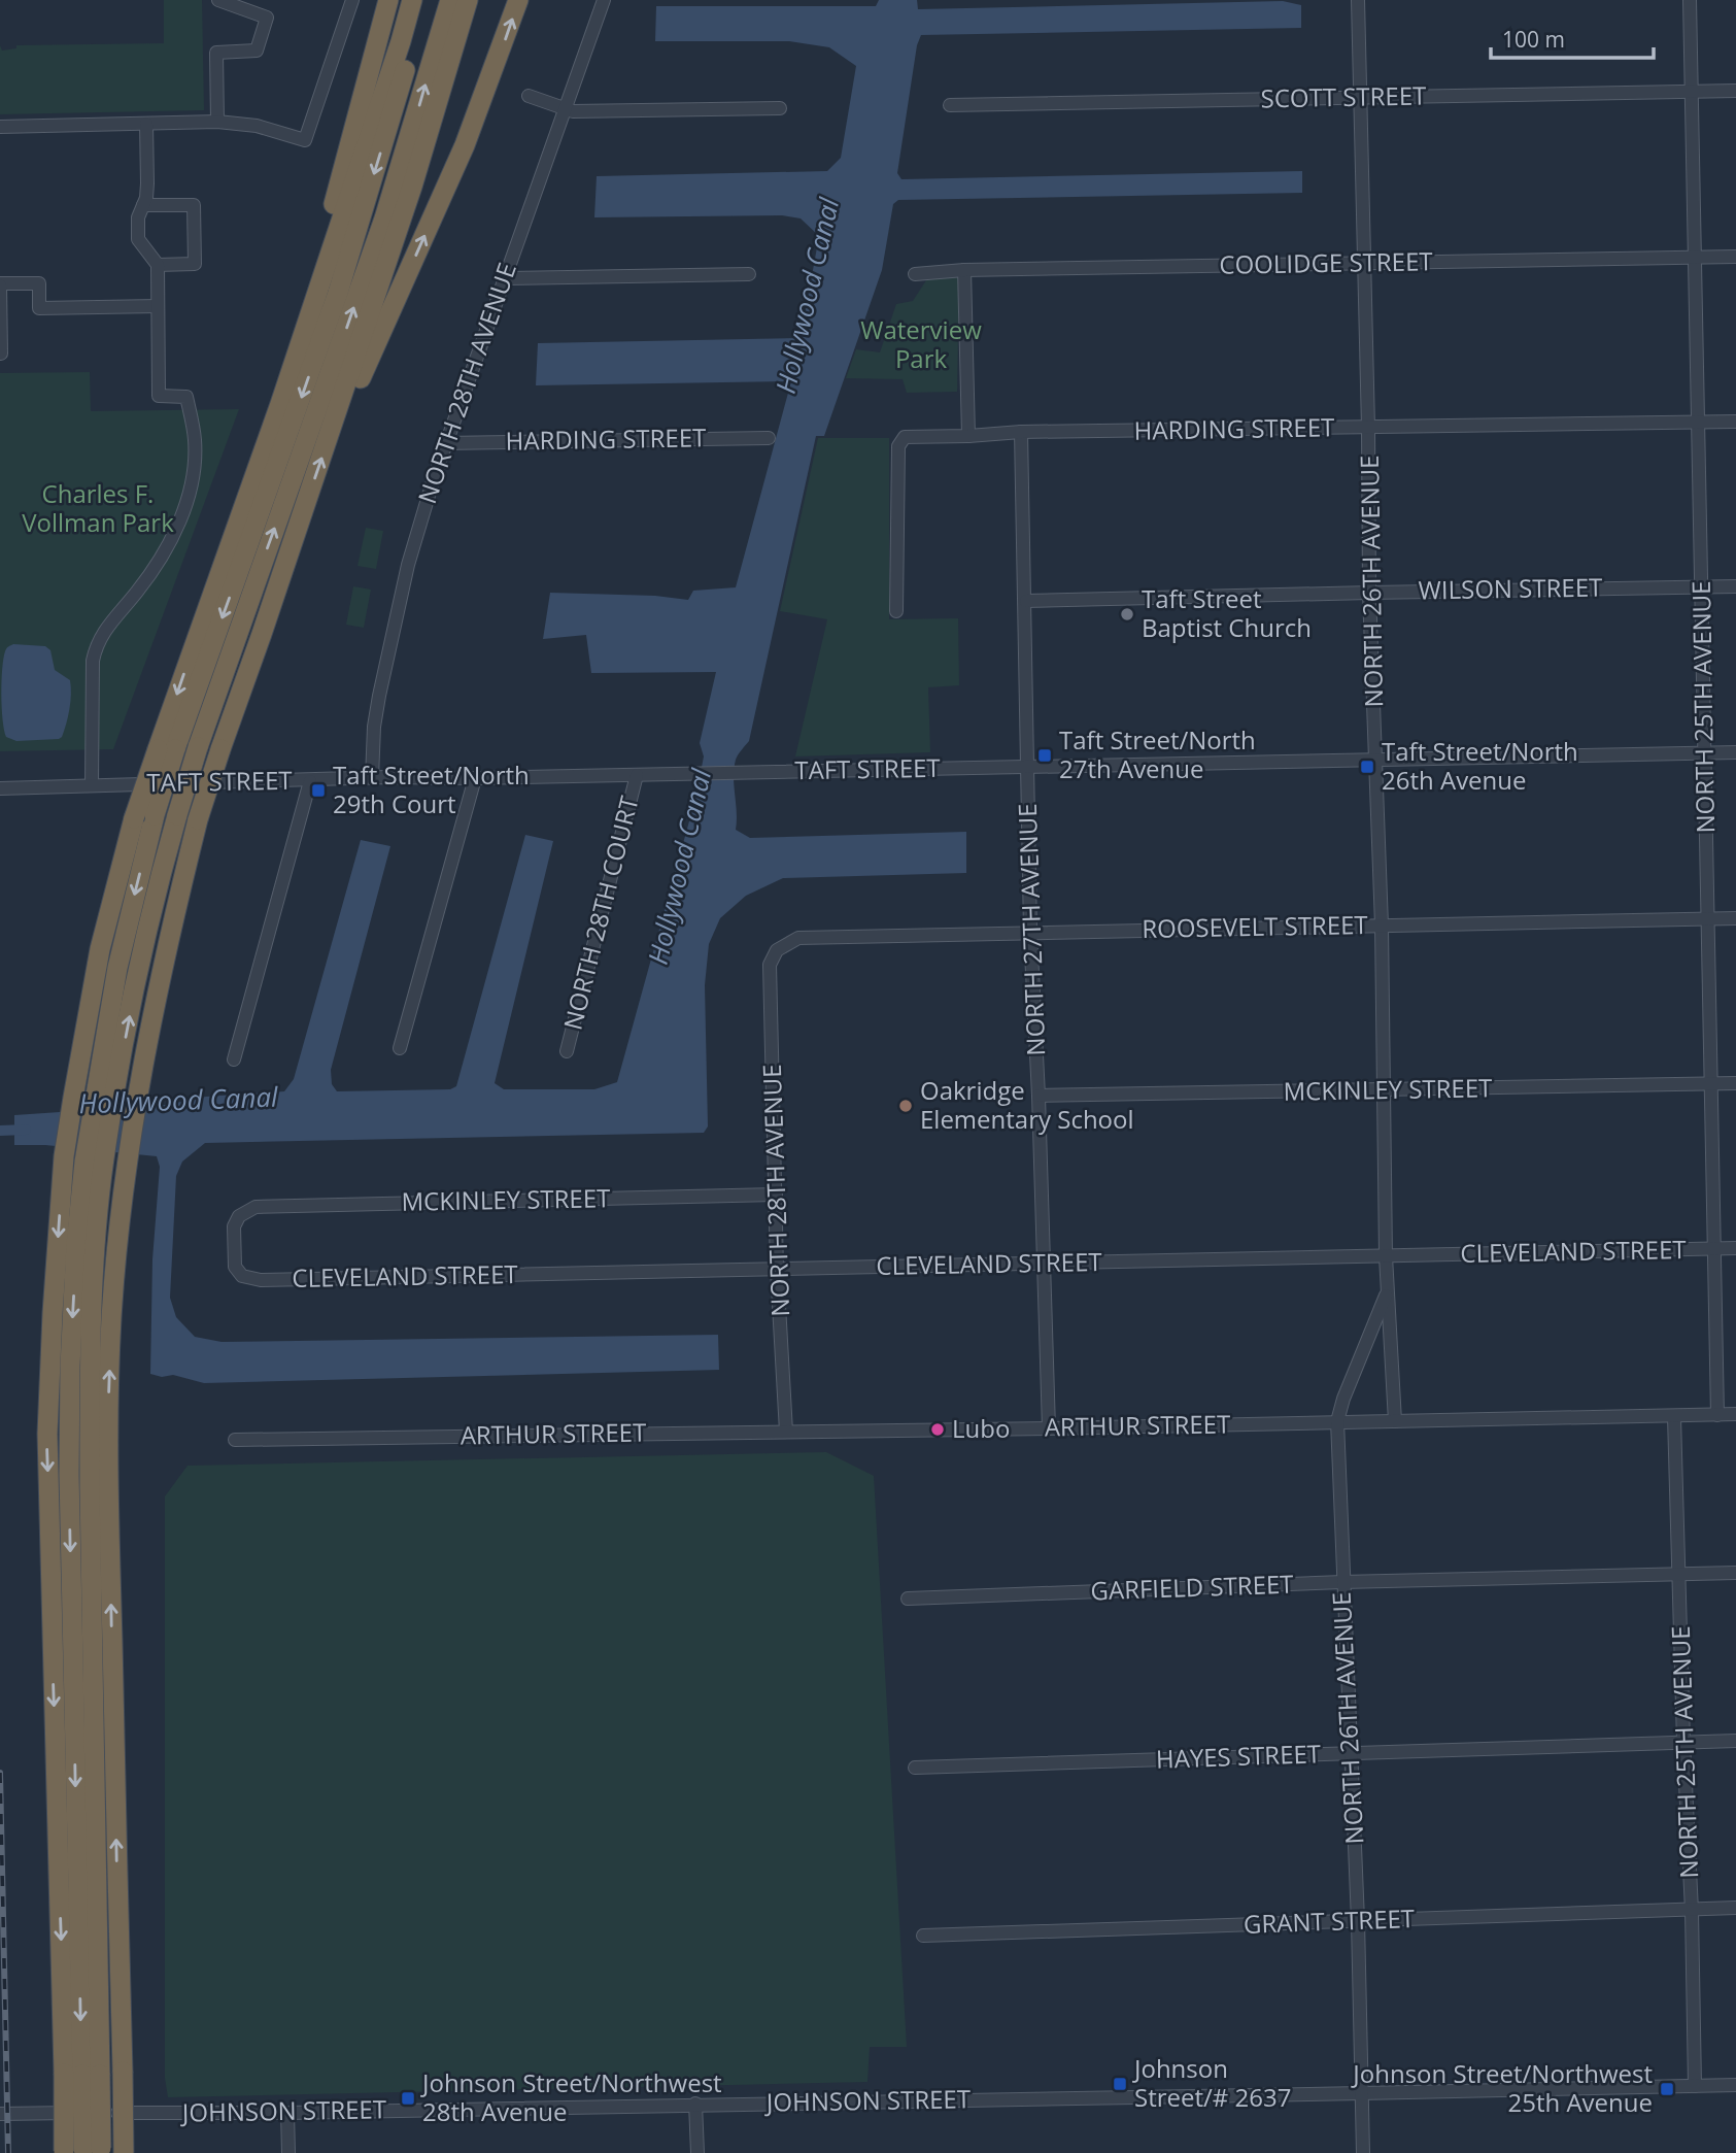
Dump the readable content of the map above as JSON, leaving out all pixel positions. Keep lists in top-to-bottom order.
{
  "streets": {
    "street": [
      "SCOTT STREET",
      "COOLIDGE STREET",
      "NORTH 28TH AVENUE",
      "HARDING STREET",
      "NORTH 26TH AVENUE",
      "WILSON STREET",
      "NORTH 25TH AVENUE",
      "TAFT STREET",
      "NORTH 28TH COURT",
      "ROOSEVELT STREET",
      "NORTH 27TH AVENUE",
      "MCKINLEY STREET",
      "CLEVELAND STREET",
      "ARTHUR STREET",
      "GARFIELD STREET",
      "HAYES STREET",
      "GRANT STREET",
      "JOHNSON STREET"
    ]
  },
  "crossings": [
    ["SCOTT STREET", "NORTH 26TH AVENUE"],
    ["SCOTT STREET", "NORTH 25TH AVENUE"],
    ["COOLIDGE STREET", "NORTH 26TH AVENUE"],
    ["COOLIDGE STREET", "NORTH 25TH AVENUE"],
    ["NORTH 28TH AVENUE", "HARDING STREET"],
    ["NORTH 28TH AVENUE", "TAFT STREET"],
    ["NORTH 28TH AVENUE", "ROOSEVELT STREET"],
    ["NORTH 28TH AVENUE", "MCKINLEY STREET"],
    ["NORTH 28TH AVENUE", "CLEVELAND STREET"],
    ["NORTH 28TH AVENUE", "ARTHUR STREET"],
    ["HARDING STREET", "NORTH 26TH AVENUE"],
    ["HARDING STREET", "NORTH 25TH AVENUE"],
    ["HARDING STREET", "NORTH 27TH AVENUE"],
    ["NORTH 26TH AVENUE", "WILSON STREET"],
    ["NORTH 26TH AVENUE", "TAFT STREET"],
    ["NORTH 26TH AVENUE", "ROOSEVELT STREET"],
    ["NORTH 26TH AVENUE", "MCKINLEY STREET"],
    ["NORTH 26TH AVENUE", "CLEVELAND STREET"],
    ["NORTH 26TH AVENUE", "ARTHUR STREET"],
    ["NORTH 26TH AVENUE", "GARFIELD STREET"],
    ["NORTH 26TH AVENUE", "HAYES STREET"],
    ["NORTH 26TH AVENUE", "GRANT STREET"],
    ["NORTH 26TH AVENUE", "JOHNSON STREET"],
    ["WILSON STREET", "NORTH 25TH AVENUE"],
    ["WILSON STREET", "NORTH 27TH AVENUE"],
    ["NORTH 25TH AVENUE", "TAFT STREET"],
    ["NORTH 25TH AVENUE", "ROOSEVELT STREET"],
    ["NORTH 25TH AVENUE", "MCKINLEY STREET"],
    ["NORTH 25TH AVENUE", "CLEVELAND STREET"],
    ["NORTH 25TH AVENUE", "ARTHUR STREET"],
    ["NORTH 25TH AVENUE", "GARFIELD STREET"],
    ["NORTH 25TH AVENUE", "HAYES STREET"],
    ["NORTH 25TH AVENUE", "GRANT STREET"],
    ["NORTH 25TH AVENUE", "JOHNSON STREET"],
    ["TAFT STREET", "NORTH 28TH COURT"],
    ["TAFT STREET", "NORTH 27TH AVENUE"],
    ["ROOSEVELT STREET", "NORTH 27TH AVENUE"],
    ["NORTH 27TH AVENUE", "MCKINLEY STREET"],
    ["NORTH 27TH AVENUE", "CLEVELAND STREET"],
    ["NORTH 27TH AVENUE", "ARTHUR STREET"],
    ["MCKINLEY STREET", "CLEVELAND STREET"]
  ],
  "water": ["Hollywood Canal"],
  "parks": ["Waterview Park", "Charles F. Vollman Park"],
  "places": {
    "other": ["Taft Street Baptist Church", "Oakridge Elementary School", "Lubo"],
    "transit": [
      "Taft Street/North 27th Avenue",
      "Taft Street/North 26th Avenue",
      "Taft Street/North 29th Court",
      "Johnson Street/# 2637",
      "Johnson Street/Northwest 25th Avenue",
      "Johnson Street/Northwest 28th Avenue"
    ]
  },
  "scale_bar": "100 m"
}
